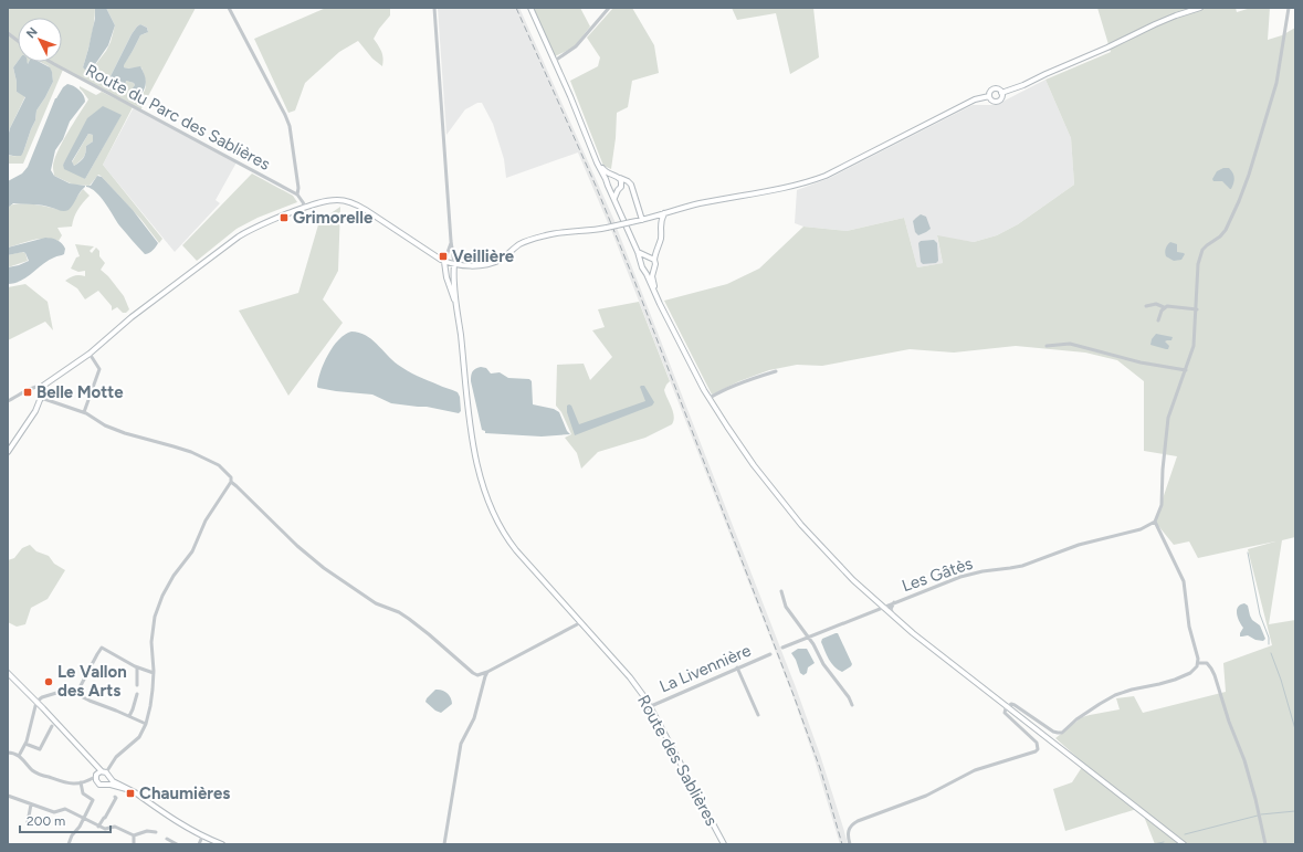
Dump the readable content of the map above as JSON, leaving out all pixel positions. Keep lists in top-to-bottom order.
{
  "streets": {
    "street": [
      "Route du Parc des Sablières",
      "Les Gâtès",
      "La Livennière",
      "Route des Sablières"
    ]
  },
  "crossings": [
    ["La Livennière", "Route des Sablières"]
  ],
  "places": {
    "transit": [
      "Grimorelle",
      "Veillière",
      "Belle Motte",
      "Chaumières"
    ],
    "other": ["Le Vallon des Arts"]
  },
  "scale_bar": "200 m",
  "north": "top left"
}
